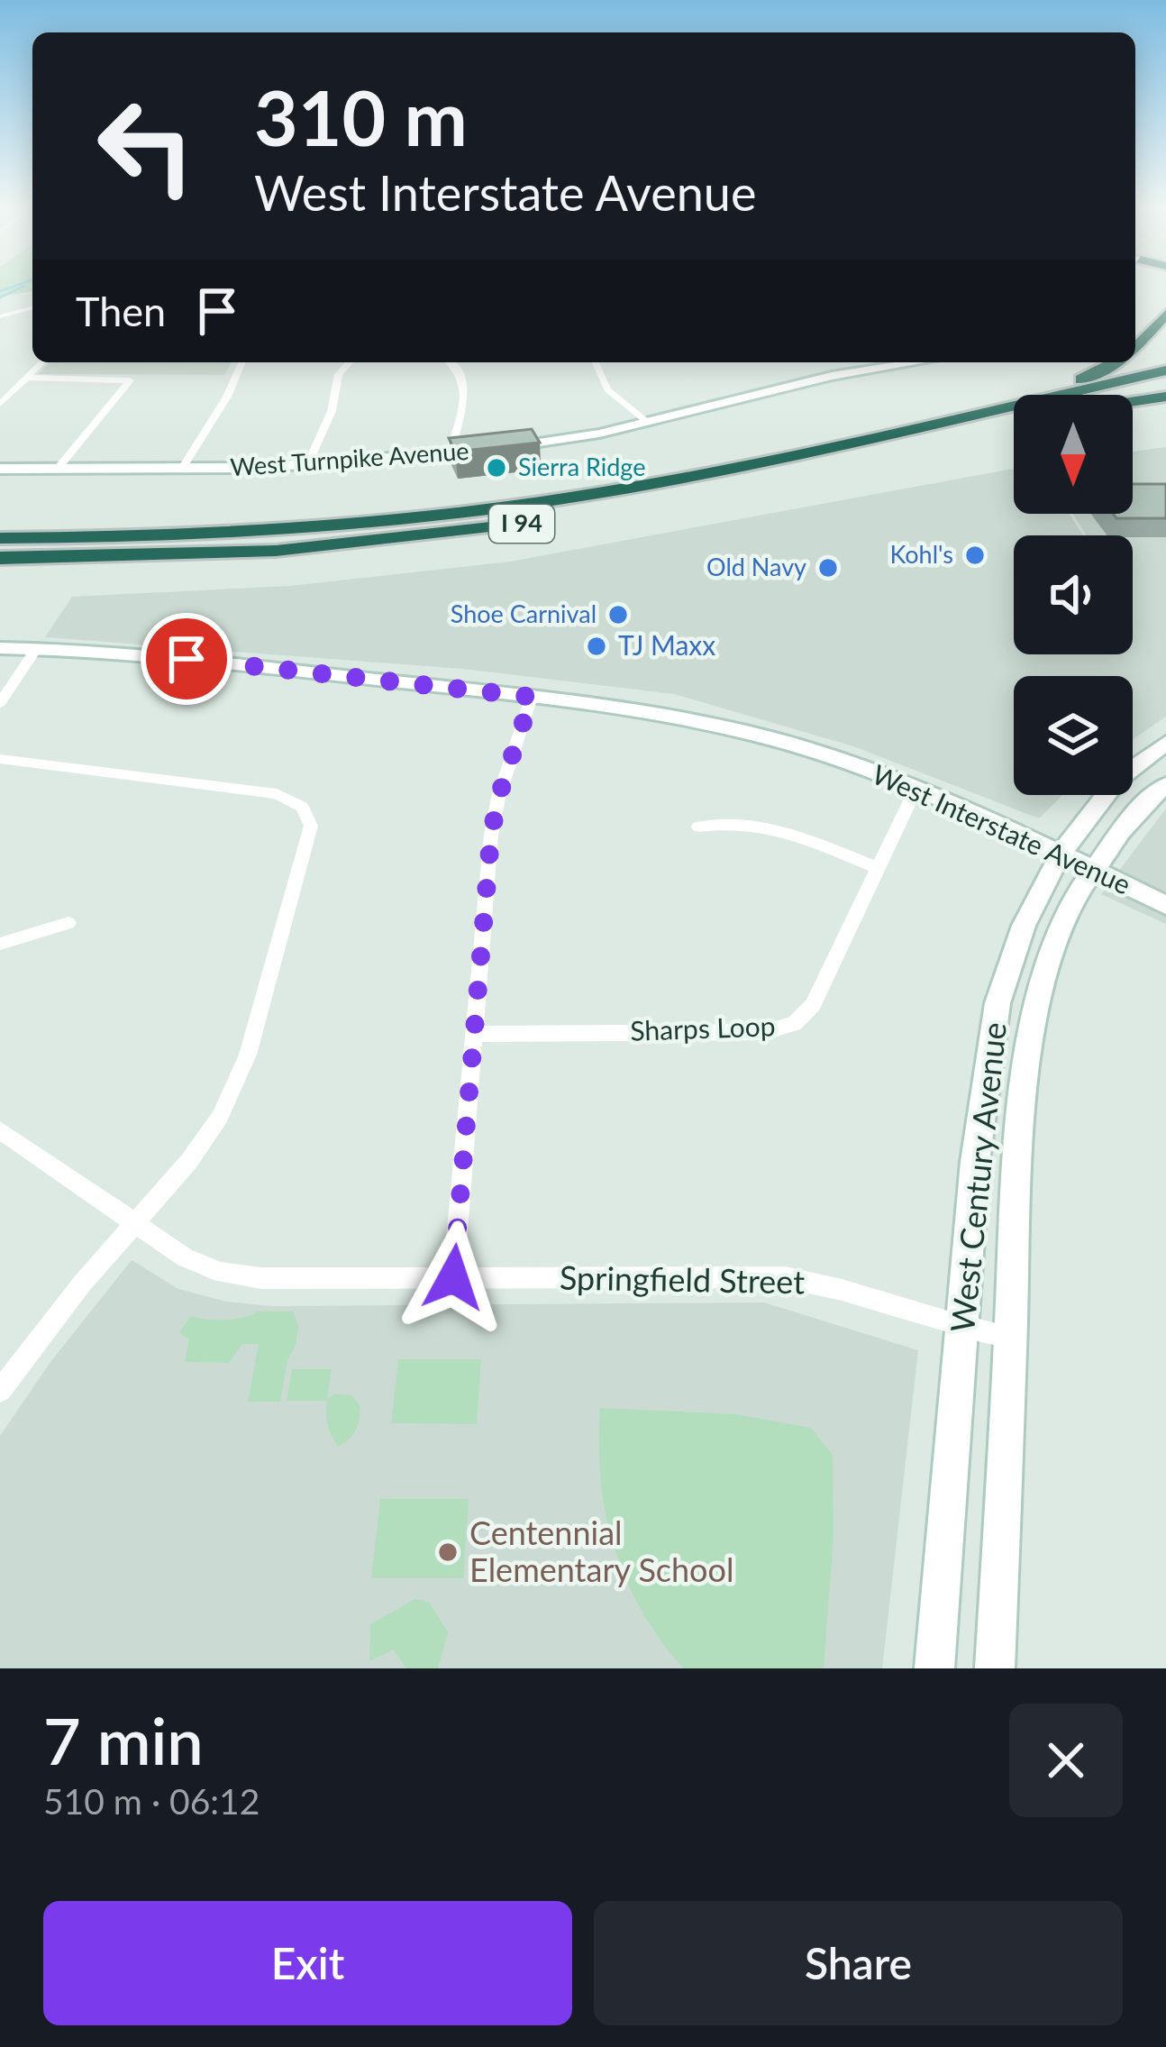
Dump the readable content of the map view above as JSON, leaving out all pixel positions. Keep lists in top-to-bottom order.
{
  "streets": {
    "highway": ["I 94"],
    "street": [
      "West Turnpike Avenue",
      "West Interstate Avenue",
      "Sharps Loop",
      "West Century Avenue",
      "Springfield Street"
    ]
  },
  "crossings": [
    ["West Interstate Avenue", "Sharps Loop"],
    ["West Interstate Avenue", "West Century Avenue"],
    ["West Century Avenue", "Springfield Street"]
  ],
  "places": [
    "Sierra Ridge",
    "Kohl's",
    "Old Navy",
    "Shoe Carnival",
    "TJ Maxx",
    "Centennial Elementary School"
  ],
  "north": "bottom",
  "page": {
    "turn": ["310 m", "West Interstate Avenue"],
    "then": "Then",
    "heading": ["7 min", "510 m · 06:12"],
    "buttons": ["Exit", "Share"]
  }
}
